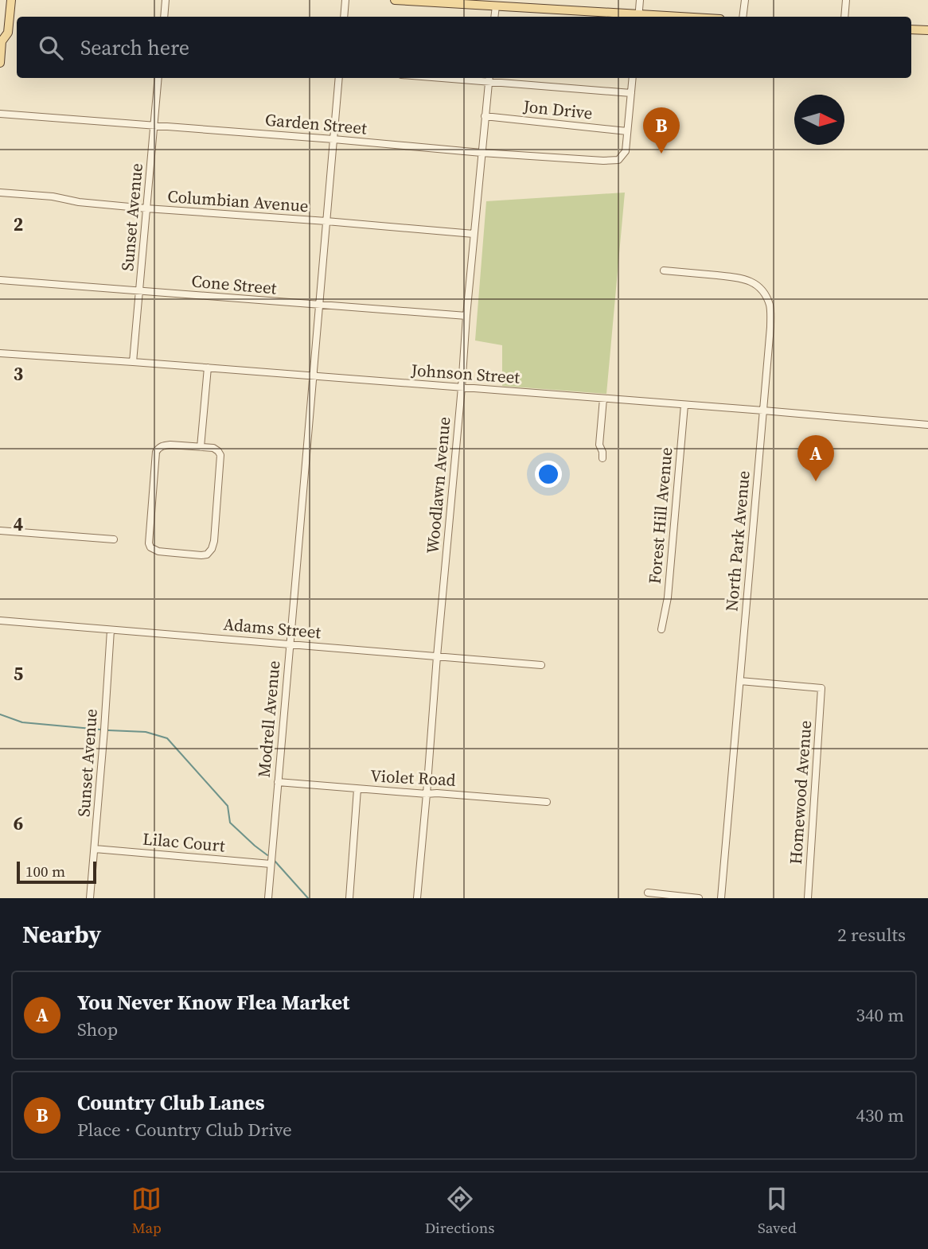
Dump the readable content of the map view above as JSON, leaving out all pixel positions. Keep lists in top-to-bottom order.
{
  "streets": {
    "street": [
      "Jon Drive",
      "Garden Street",
      "Columbian Avenue",
      "Sunset Avenue",
      "Cone Street",
      "Johnson Street",
      "Woodlawn Avenue",
      "Forest Hill Avenue",
      "North Park Avenue",
      "Adams Street",
      "Modrell Avenue",
      "Violet Road",
      "Homewood Avenue",
      "Lilac Court"
    ]
  },
  "crossings": [
    ["Jon Drive", "Garden Street"],
    ["Jon Drive", "Woodlawn Avenue"],
    ["Garden Street", "Sunset Avenue"],
    ["Garden Street", "Woodlawn Avenue"],
    ["Garden Street", "Modrell Avenue"],
    ["Columbian Avenue", "Sunset Avenue"],
    ["Columbian Avenue", "Woodlawn Avenue"],
    ["Columbian Avenue", "Modrell Avenue"],
    ["Sunset Avenue", "Cone Street"],
    ["Sunset Avenue", "Johnson Street"],
    ["Sunset Avenue", "Adams Street"],
    ["Sunset Avenue", "Lilac Court"],
    ["Cone Street", "Woodlawn Avenue"],
    ["Cone Street", "Modrell Avenue"],
    ["Johnson Street", "Woodlawn Avenue"],
    ["Johnson Street", "Forest Hill Avenue"],
    ["Johnson Street", "North Park Avenue"],
    ["Johnson Street", "Modrell Avenue"],
    ["Woodlawn Avenue", "Adams Street"],
    ["Woodlawn Avenue", "Violet Road"],
    ["North Park Avenue", "Homewood Avenue"],
    ["Adams Street", "Modrell Avenue"],
    ["Modrell Avenue", "Violet Road"],
    ["Modrell Avenue", "Lilac Court"]
  ],
  "scale_bar": "100 m",
  "north": "right",
  "page": {
    "search": "Search here",
    "pins": ["B", "A"],
    "scale": "100 m",
    "heading": ["Nearby", "2 results"],
    "list": [
      {
        "mark": "A",
        "name": "You Never Know Flea Market",
        "note": "Shop",
        "value": "340 m"
      },
      {
        "mark": "B",
        "name": "Country Club Lanes",
        "note": "Place · Country Club Drive",
        "value": "430 m"
      }
    ],
    "nav": ["Map", "Directions", "Saved"]
  },
  "grid": {
    "rows": [
      "2",
      "3",
      "4",
      "5",
      "6"
    ]
  }
}
